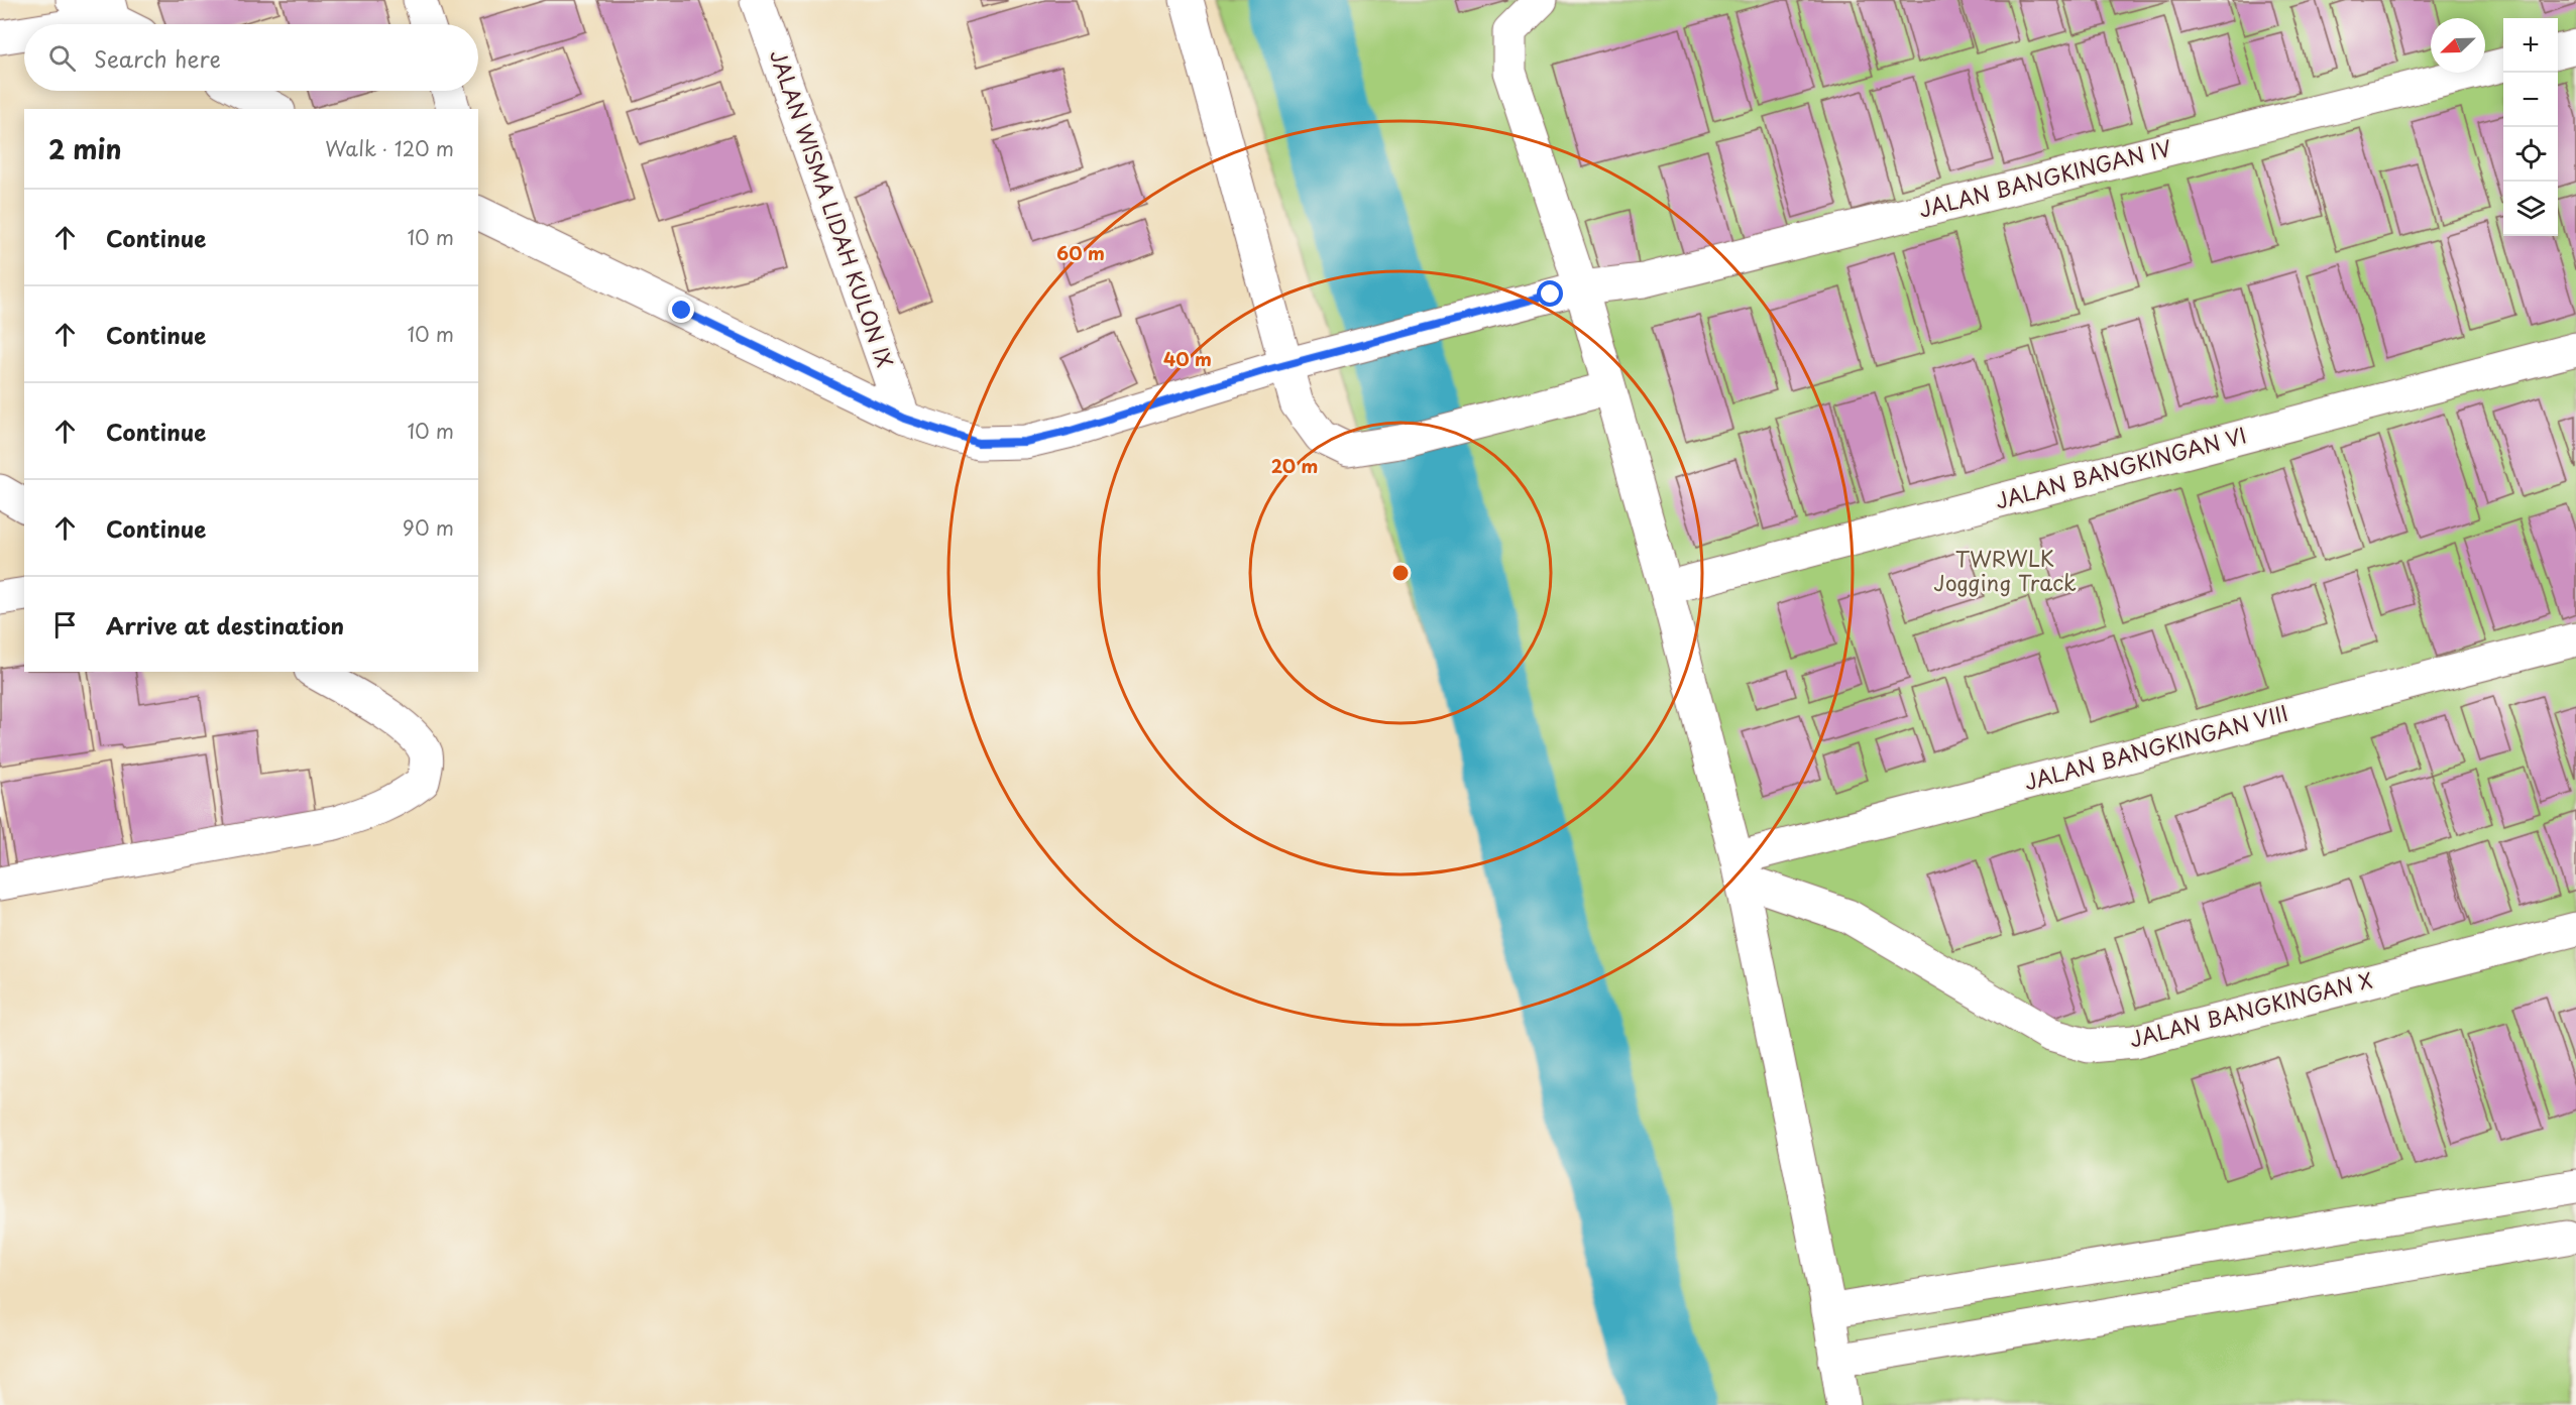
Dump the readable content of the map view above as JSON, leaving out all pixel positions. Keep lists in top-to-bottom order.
{
  "streets": {
    "street": [
      "JALAN BANGKINGAN IV",
      "JALAN WISMA LIDAH KULON IX",
      "JALAN BANGKINGAN VI",
      "JALAN BANGKINGAN VIII",
      "JALAN BANGKINGAN X"
    ]
  },
  "crossings": [
    ["JALAN BANGKINGAN IV", "JALAN WISMA LIDAH KULON IX"],
    ["JALAN BANGKINGAN VIII", "JALAN BANGKINGAN X"]
  ],
  "parks": ["TWRWLK Jogging Track"],
  "north": "bottom left",
  "page": {
    "map_buttons": ["+", "−"],
    "search": "Search here",
    "heading": ["2 min", "Walk · 120 m"],
    "list": [
      ["Continue", "10 m"],
      ["Continue", "10 m"],
      ["Continue", "10 m"],
      ["Continue", "90 m"],
      "Arrive at destination"
    ]
  },
  "rings": ["60 m", "40 m", "20 m"]
}
